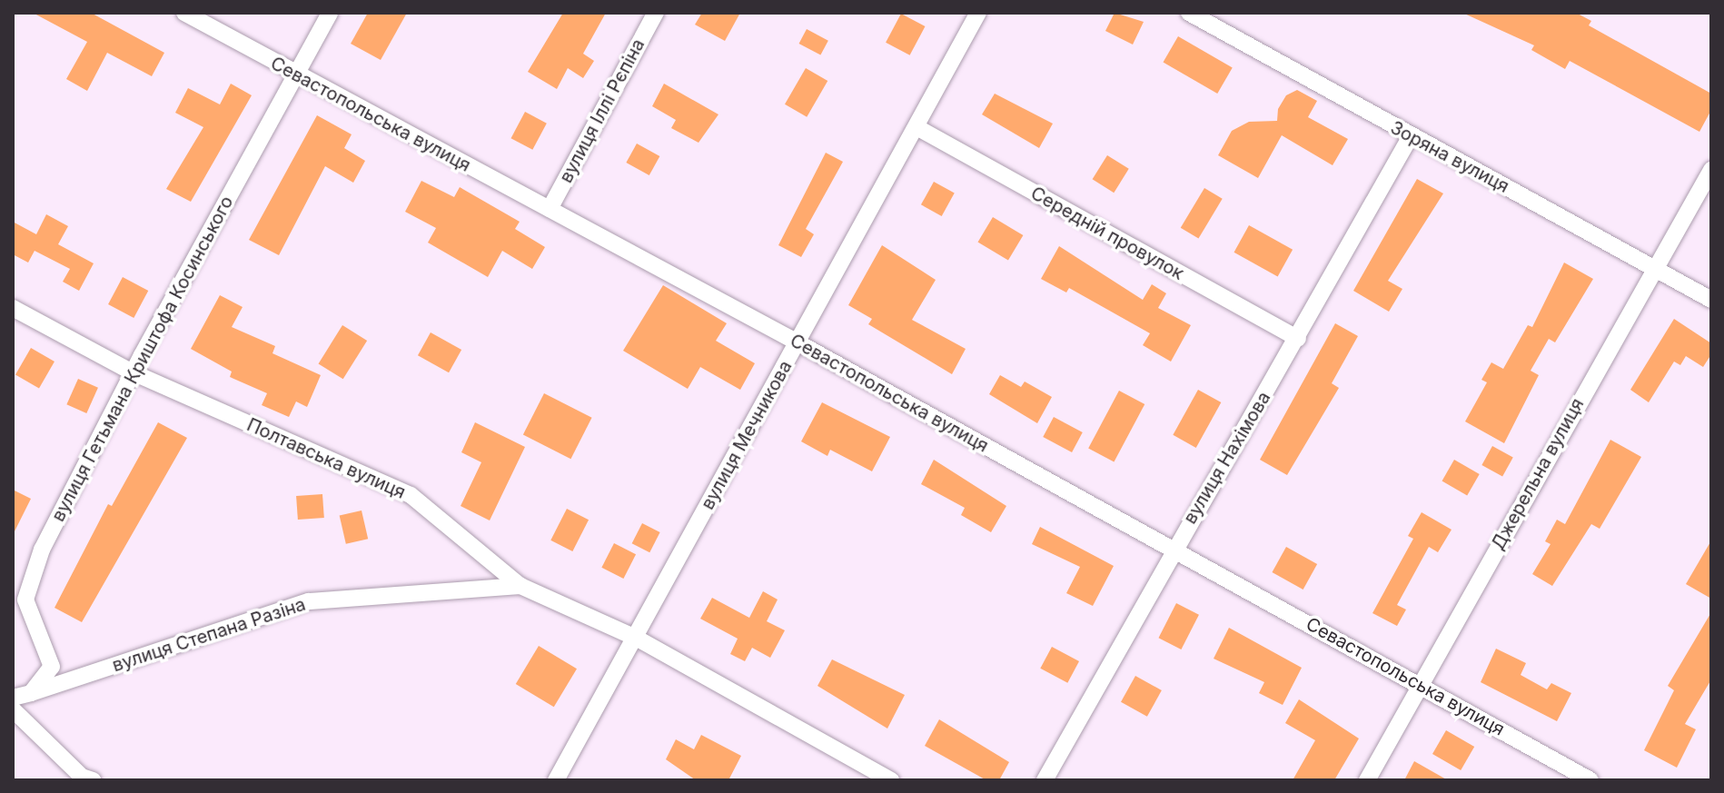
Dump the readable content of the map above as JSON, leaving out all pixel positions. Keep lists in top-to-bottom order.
{
  "streets": {
    "street": [
      "вулиця Іллі Рєпіна",
      "Севастопольська вулиця",
      "Зоряна вулиця",
      "Середній провулок",
      "вулиця Гетьмана Криштофа Косинського",
      "вулиця Мечникова",
      "вулиця Нахімова",
      "Полтавська вулиця",
      "Джерельна вулиця",
      "вулиця Степана Разіна"
    ]
  },
  "crossings": [
    ["вулиця Іллі Рєпіна", "Севастопольська вулиця"],
    ["Севастопольська вулиця", "вулиця Гетьмана Криштофа Косинського"],
    ["Севастопольська вулиця", "вулиця Мечникова"],
    ["Севастопольська вулиця", "вулиця Нахімова"],
    ["Севастопольська вулиця", "Джерельна вулиця"],
    ["Зоряна вулиця", "вулиця Нахімова"],
    ["Зоряна вулиця", "Джерельна вулиця"],
    ["Середній провулок", "вулиця Мечникова"],
    ["Середній провулок", "вулиця Нахімова"],
    ["вулиця Гетьмана Криштофа Косинського", "Полтавська вулиця"],
    ["вулиця Гетьмана Криштофа Косинського", "вулиця Степана Разіна"],
    ["вулиця Мечникова", "Полтавська вулиця"],
    ["Полтавська вулиця", "вулиця Степана Разіна"]
  ]
}
